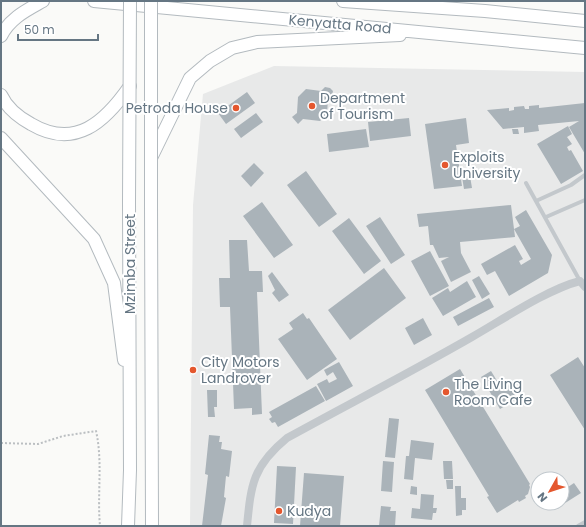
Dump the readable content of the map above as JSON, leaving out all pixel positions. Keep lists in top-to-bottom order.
{
  "streets": {
    "main road": ["Kenyatta Road", "Mzimba Street"]
  },
  "places": [
    "Department of Tourism",
    "Petroda House",
    "Exploits University",
    "City Motors Landrover",
    "The Living Room Cafe",
    "Kudya"
  ],
  "scale_bar": "50 m",
  "north": "bottom left"
}
